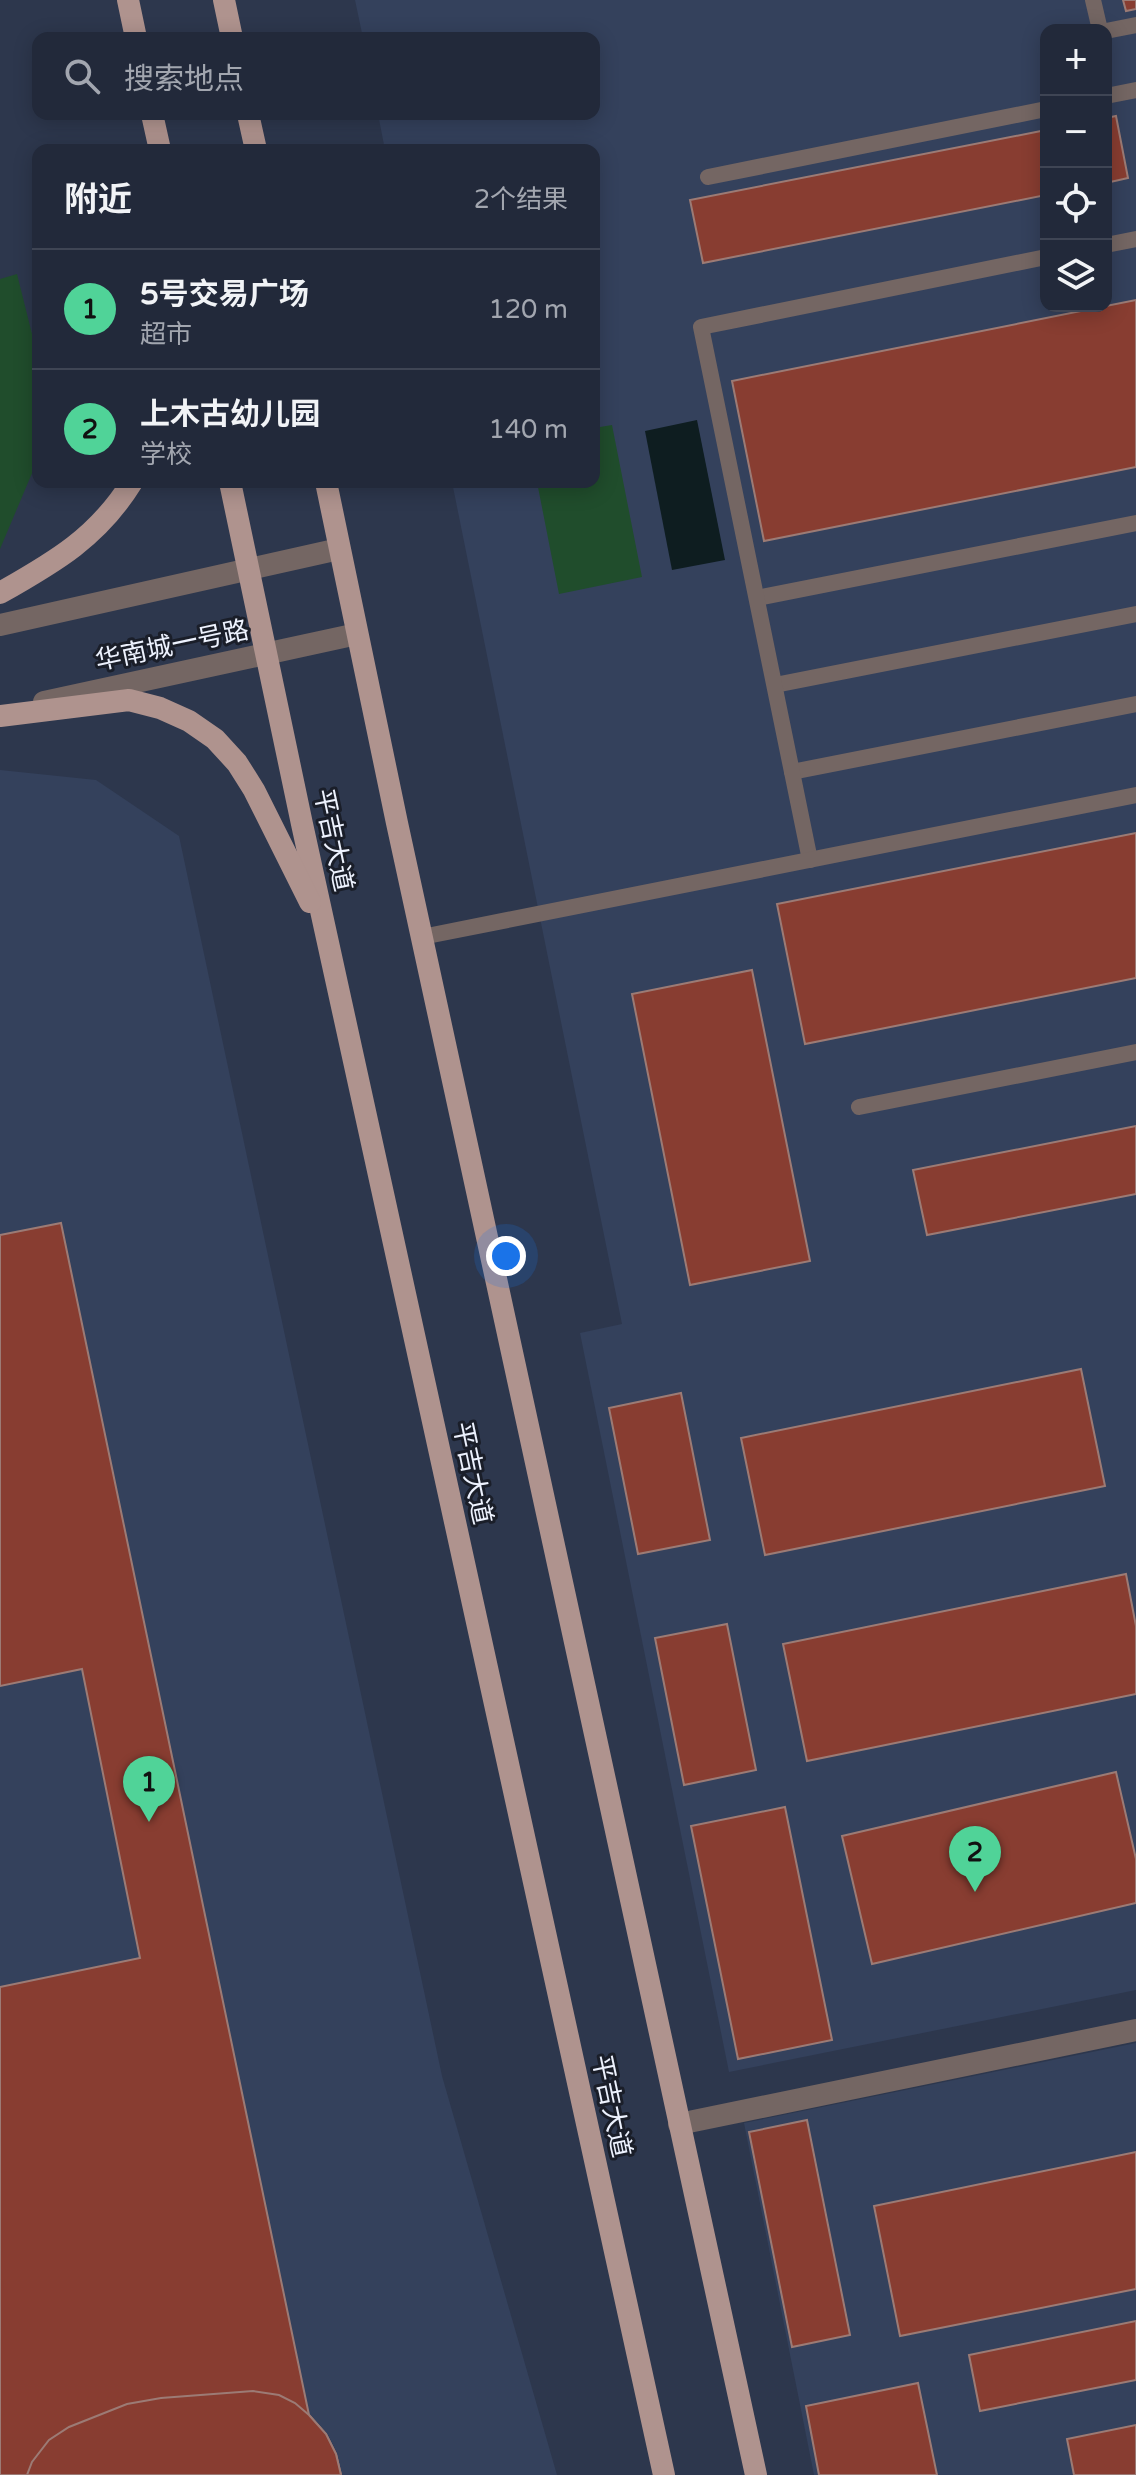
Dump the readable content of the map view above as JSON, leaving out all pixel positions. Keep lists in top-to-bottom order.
{
  "streets": {
    "main road": ["平吉大道"],
    "street": ["华南城一号路"]
  },
  "crossings": [
    ["华南城一号路", "平吉大道"]
  ],
  "page": {
    "map_buttons": ["+", "−"],
    "search": "搜索地点",
    "heading": ["附近", "2个结果"],
    "list": [
      {
        "mark": "1",
        "name": "5号交易广场",
        "note": "超市",
        "value": "120 m"
      },
      {
        "mark": "2",
        "name": "上木古幼儿园",
        "note": "学校",
        "value": "140 m"
      }
    ],
    "pins": ["1", "2"]
  }
}
